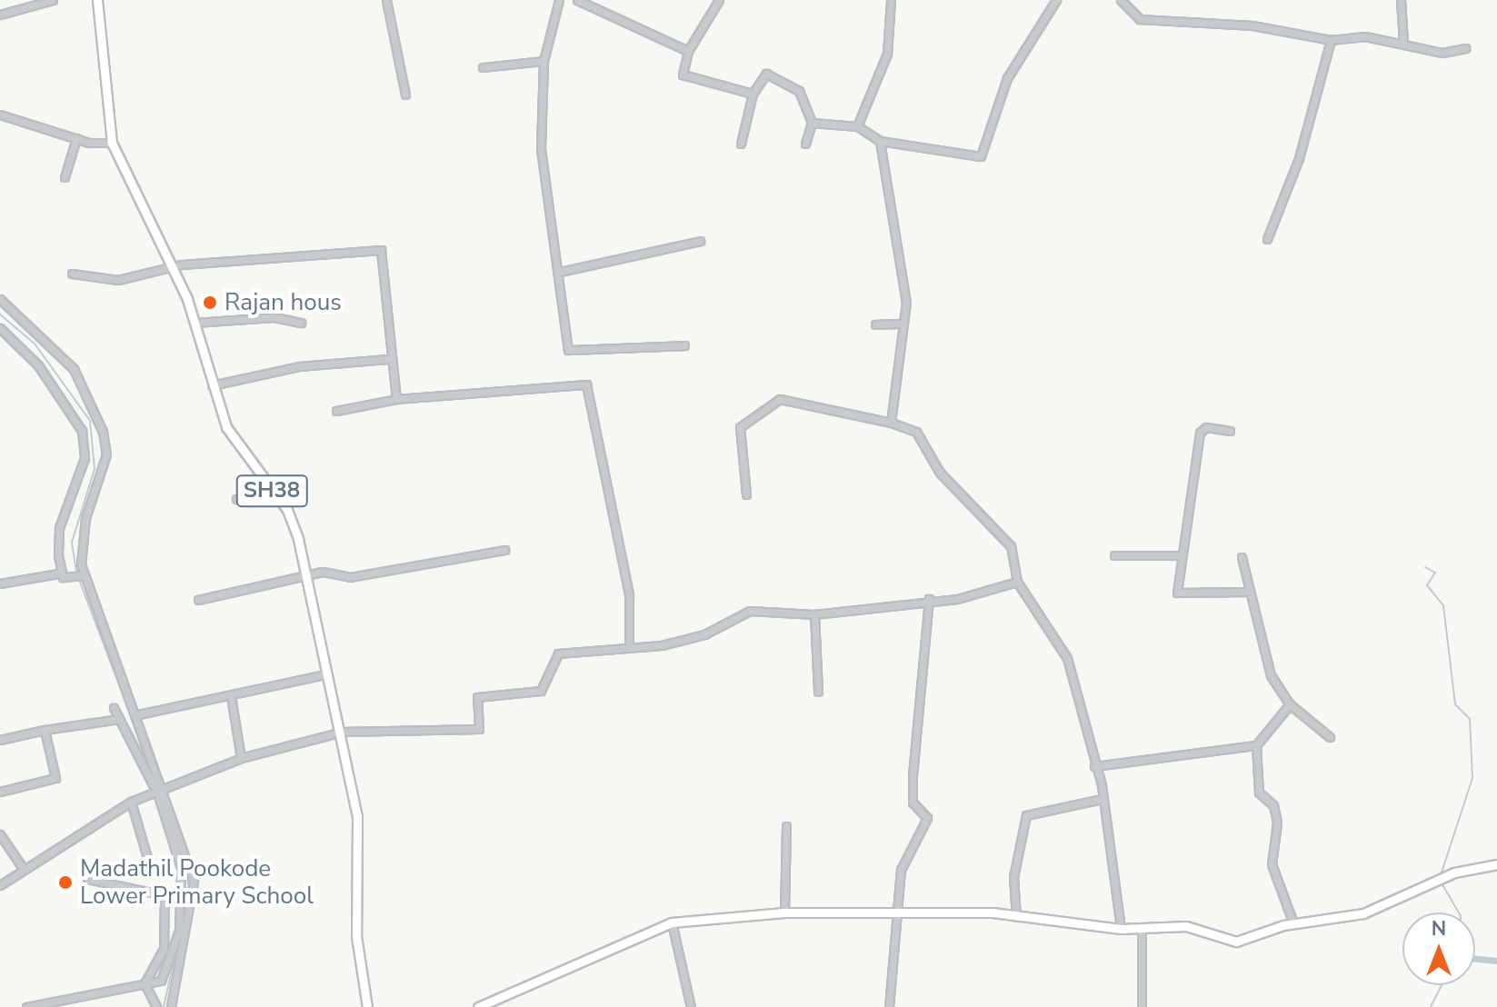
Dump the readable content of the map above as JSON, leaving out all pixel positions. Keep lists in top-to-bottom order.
{
  "streets": {
    "main road": ["SH38"]
  },
  "places": ["Rajan hous", "Madathil Pookode Lower Primary School"],
  "north": "top"
}
